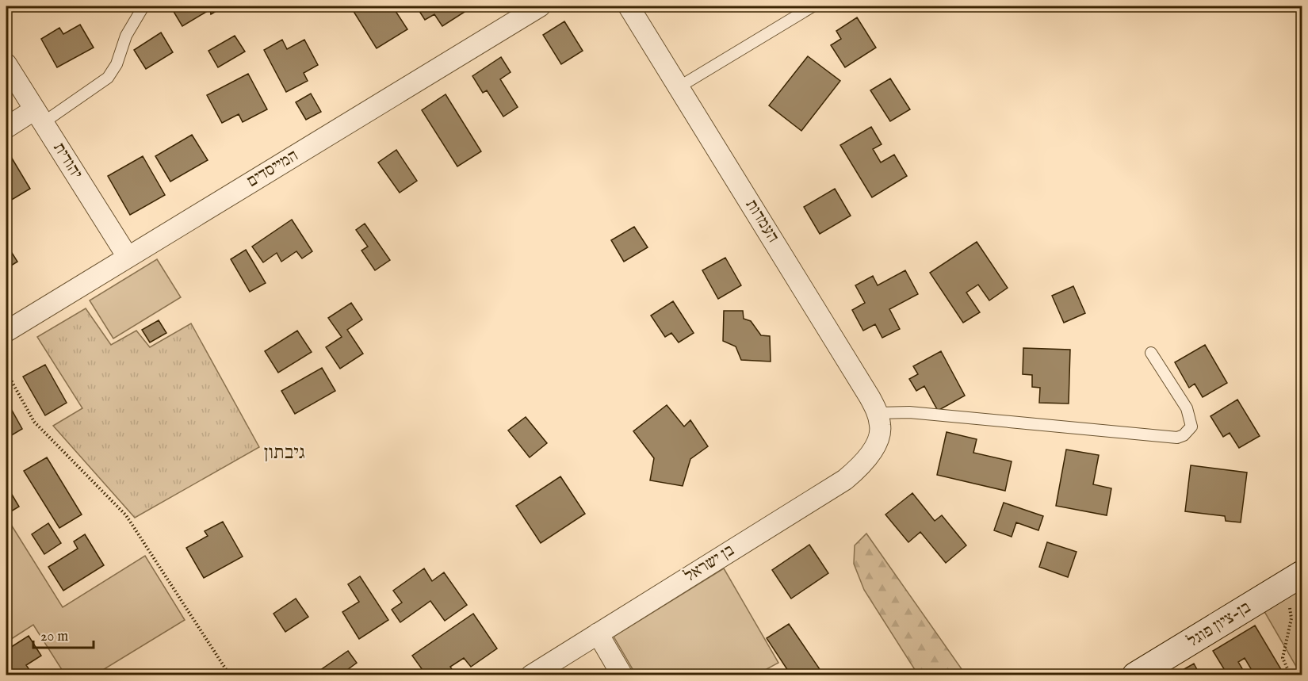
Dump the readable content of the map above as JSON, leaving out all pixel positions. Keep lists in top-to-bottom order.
{
  "streets": {
    "street": [
      "יהודית",
      "המייסדים",
      "העמדות",
      "בן ישראל",
      "בן-ציון פוגל"
    ]
  },
  "crossings": [
    ["יהודית", "המייסדים"],
    ["העמדות", "בן ישראל"]
  ],
  "districts": ["גיבתון"],
  "scale_bar": "20 m"
}
